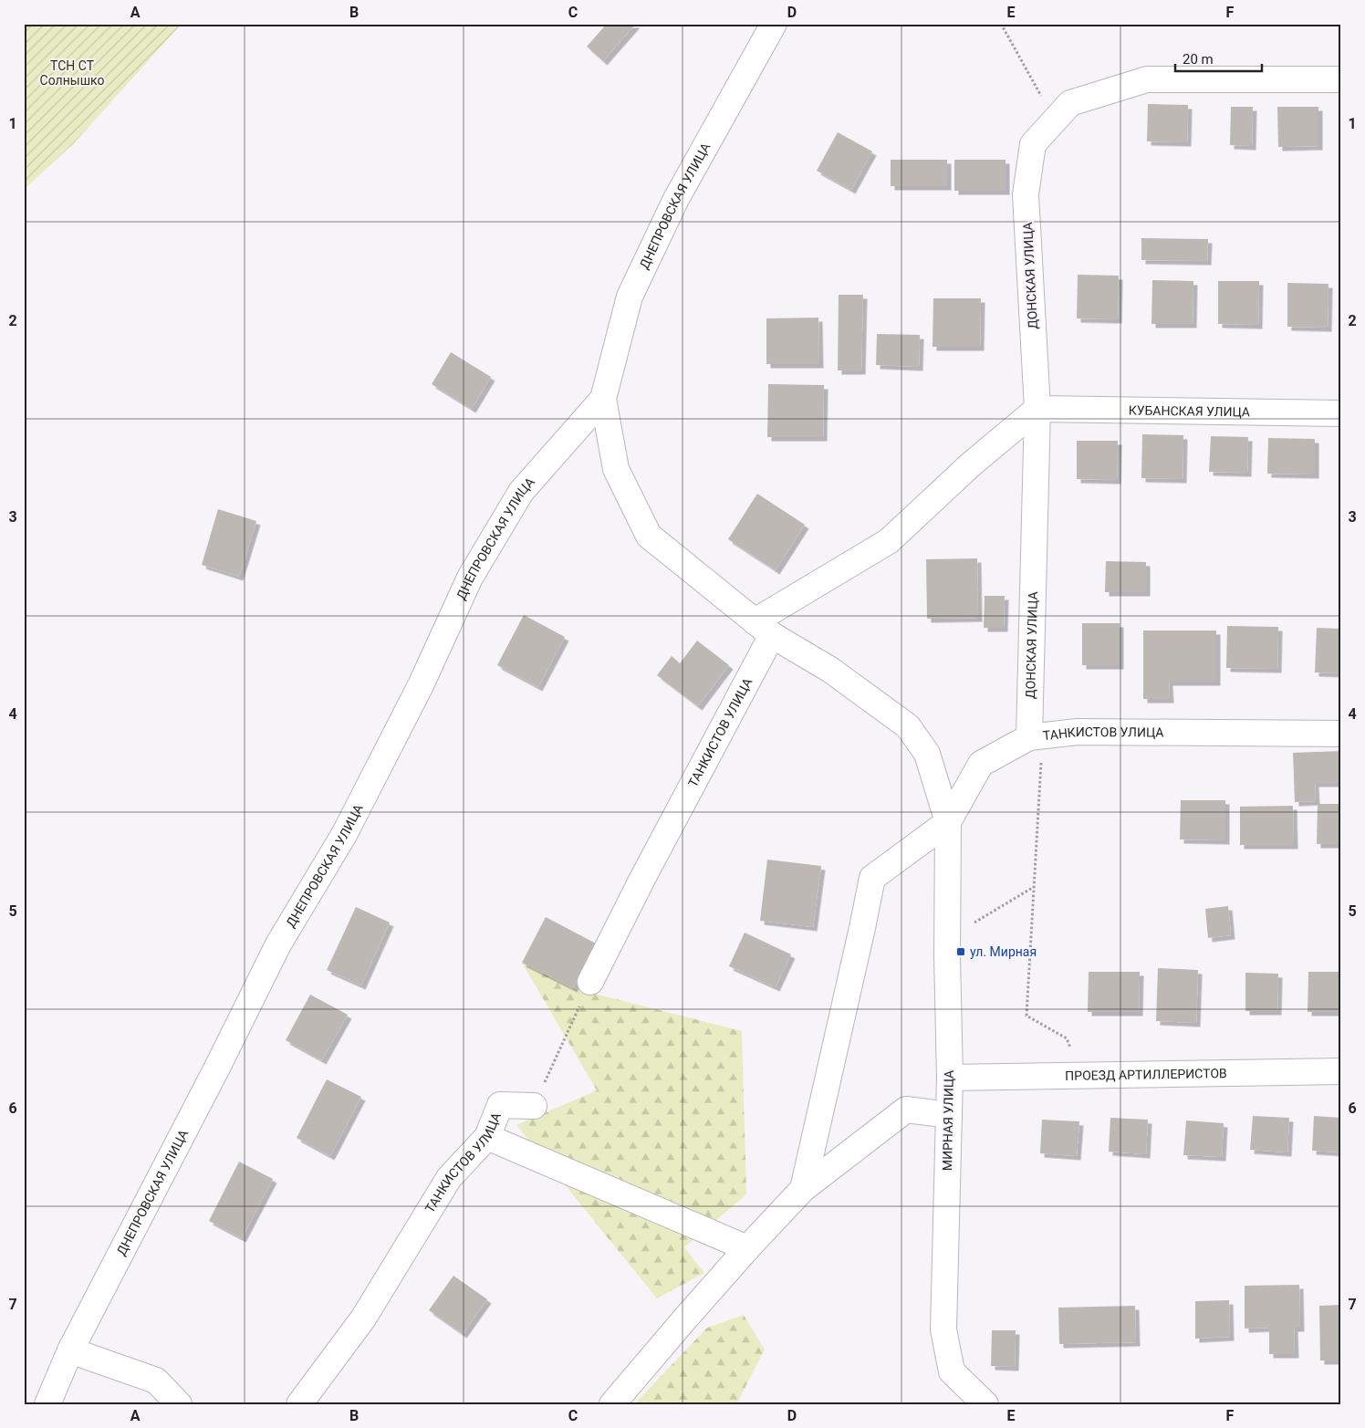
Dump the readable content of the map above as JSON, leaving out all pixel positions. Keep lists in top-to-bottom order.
{
  "streets": {
    "street": [
      "ДНЕПРОВСКАЯ УЛИЦА",
      "ДОНСКАЯ УЛИЦА",
      "КУБАНСКАЯ УЛИЦА",
      "ТАНКИСТОВ УЛИЦА",
      "ПРОЕЗД АРТИЛЛЕРИСТОВ",
      "МИРНАЯ УЛИЦА"
    ]
  },
  "crossings": [
    ["ДНЕПРОВСКАЯ УЛИЦА", "ТАНКИСТОВ УЛИЦА"],
    ["ДОНСКАЯ УЛИЦА", "КУБАНСКАЯ УЛИЦА"],
    ["ДОНСКАЯ УЛИЦА", "ТАНКИСТОВ УЛИЦА"],
    ["ТАНКИСТОВ УЛИЦА", "МИРНАЯ УЛИЦА"],
    ["ПРОЕЗД АРТИЛЛЕРИСТОВ", "МИРНАЯ УЛИЦА"]
  ],
  "parks": ["ТСН СТ Солнышко"],
  "places": {
    "transit": ["ул. Мирная"]
  },
  "scale_bar": "20 m",
  "grid": {
    "columns": [
      "A",
      "B",
      "C",
      "D",
      "E",
      "F"
    ],
    "rows": [
      "1",
      "2",
      "3",
      "4",
      "5",
      "6",
      "7"
    ]
  }
}
